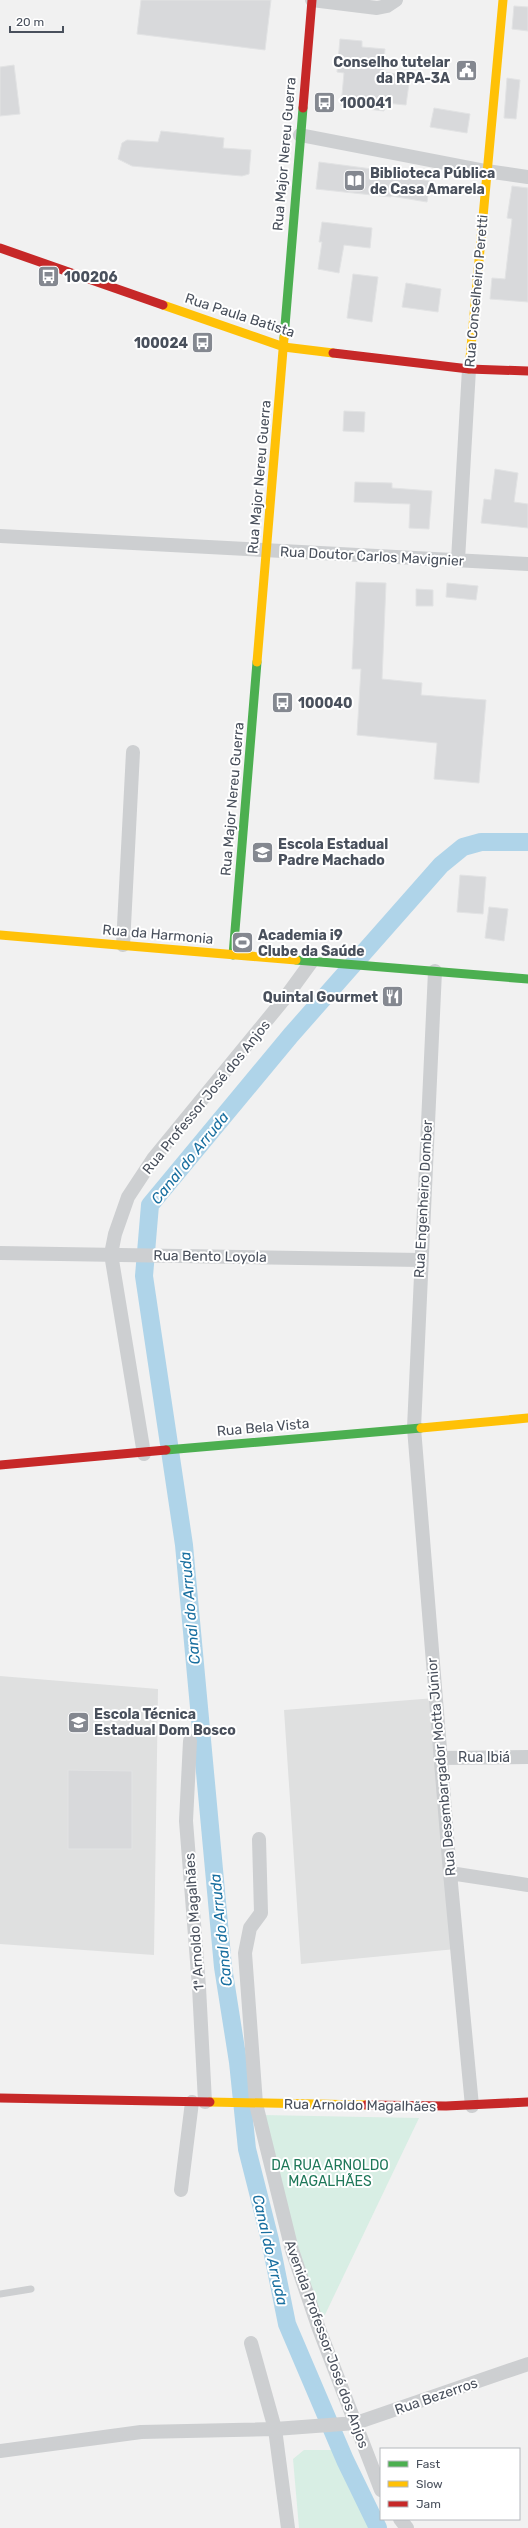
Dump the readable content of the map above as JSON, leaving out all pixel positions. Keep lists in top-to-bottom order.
{
  "streets": {
    "street": [
      "Rua Major Nereu Guerra",
      "Rua Conselheiro Peretti",
      "Rua Paula Batista",
      "Rua Doutor Carlos Mavignier",
      "Rua da Harmonia",
      "Rua Professor José dos Anjos",
      "Rua Engenheiro Domber",
      "Rua Bento Loyola",
      "Rua Bela Vista",
      "Rua Ibiá",
      "Rua Desembargador Motta Júnior",
      "1ª Arnoldo Magalhães",
      "Rua Arnoldo Magalhães",
      "Avenida Professor José dos Anjos",
      "Rua Bezerros"
    ]
  },
  "crossings": [
    ["Rua Major Nereu Guerra", "Rua Paula Batista"],
    ["Rua Major Nereu Guerra", "Rua Doutor Carlos Mavignier"],
    ["Rua Major Nereu Guerra", "Rua da Harmonia"],
    ["Rua Conselheiro Peretti", "Rua Paula Batista"],
    ["Rua Conselheiro Peretti", "Rua Doutor Carlos Mavignier"],
    ["Rua da Harmonia", "Rua Professor José dos Anjos"],
    ["Rua da Harmonia", "Rua Engenheiro Domber"],
    ["Rua Professor José dos Anjos", "Rua Bento Loyola"],
    ["Rua Professor José dos Anjos", "Rua Bela Vista"],
    ["Rua Engenheiro Domber", "Rua Bento Loyola"],
    ["Rua Engenheiro Domber", "Rua Bela Vista"],
    ["Rua Engenheiro Domber", "Rua Desembargador Motta Júnior"],
    ["Rua Bela Vista", "Rua Desembargador Motta Júnior"],
    ["Rua Ibiá", "Rua Desembargador Motta Júnior"],
    ["Rua Desembargador Motta Júnior", "Rua Arnoldo Magalhães"],
    ["1ª Arnoldo Magalhães", "Rua Arnoldo Magalhães"],
    ["Rua Arnoldo Magalhães", "Avenida Professor José dos Anjos"],
    ["Avenida Professor José dos Anjos", "Rua Bezerros"]
  ],
  "water": ["Canal do Arruda"],
  "parks": ["DA RUA ARNOLDO MAGALHÃES"],
  "places": {
    "public building": ["Conselho tutelar da RPA-3A"],
    "bus stop": [
      "100041",
      "100206",
      "100024",
      "100040"
    ],
    "library": ["Biblioteca Pública de Casa Amarela"],
    "school or university": ["Escola Estadual Padre Machado", "Escola Técnica Estadual Dom Bosco"],
    "sports": ["Academia i9 Clube da Saúde"],
    "restaurant": ["Quintal Gourmet"]
  },
  "legend": ["Fast", "Slow", "Jam"],
  "scale_bar": "20 m"
}
